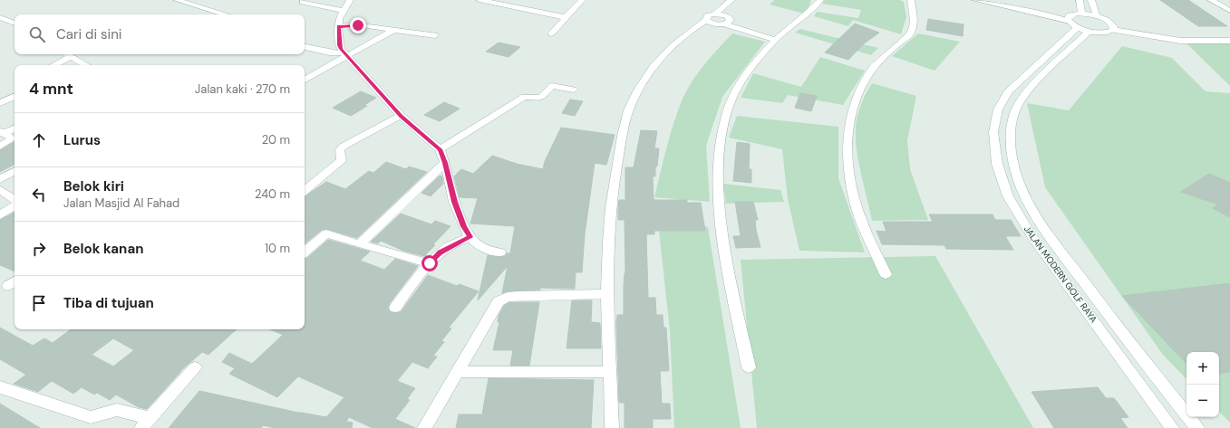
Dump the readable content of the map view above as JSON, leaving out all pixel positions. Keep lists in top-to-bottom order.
{
  "streets": {
    "street": ["JALAN MODERN GOLF RAYA"]
  },
  "page": {
    "search": "Cari di sini",
    "heading": ["4 mnt", "Jalan kaki · 270 m"],
    "list": [
      ["Lurus", "20 m"],
      ["Belok kiri", "Jalan Masjid Al Fahad", "240 m"],
      ["Belok kanan", "10 m"],
      "Tiba di tujuan"
    ],
    "map_buttons": ["+", "−"]
  }
}
